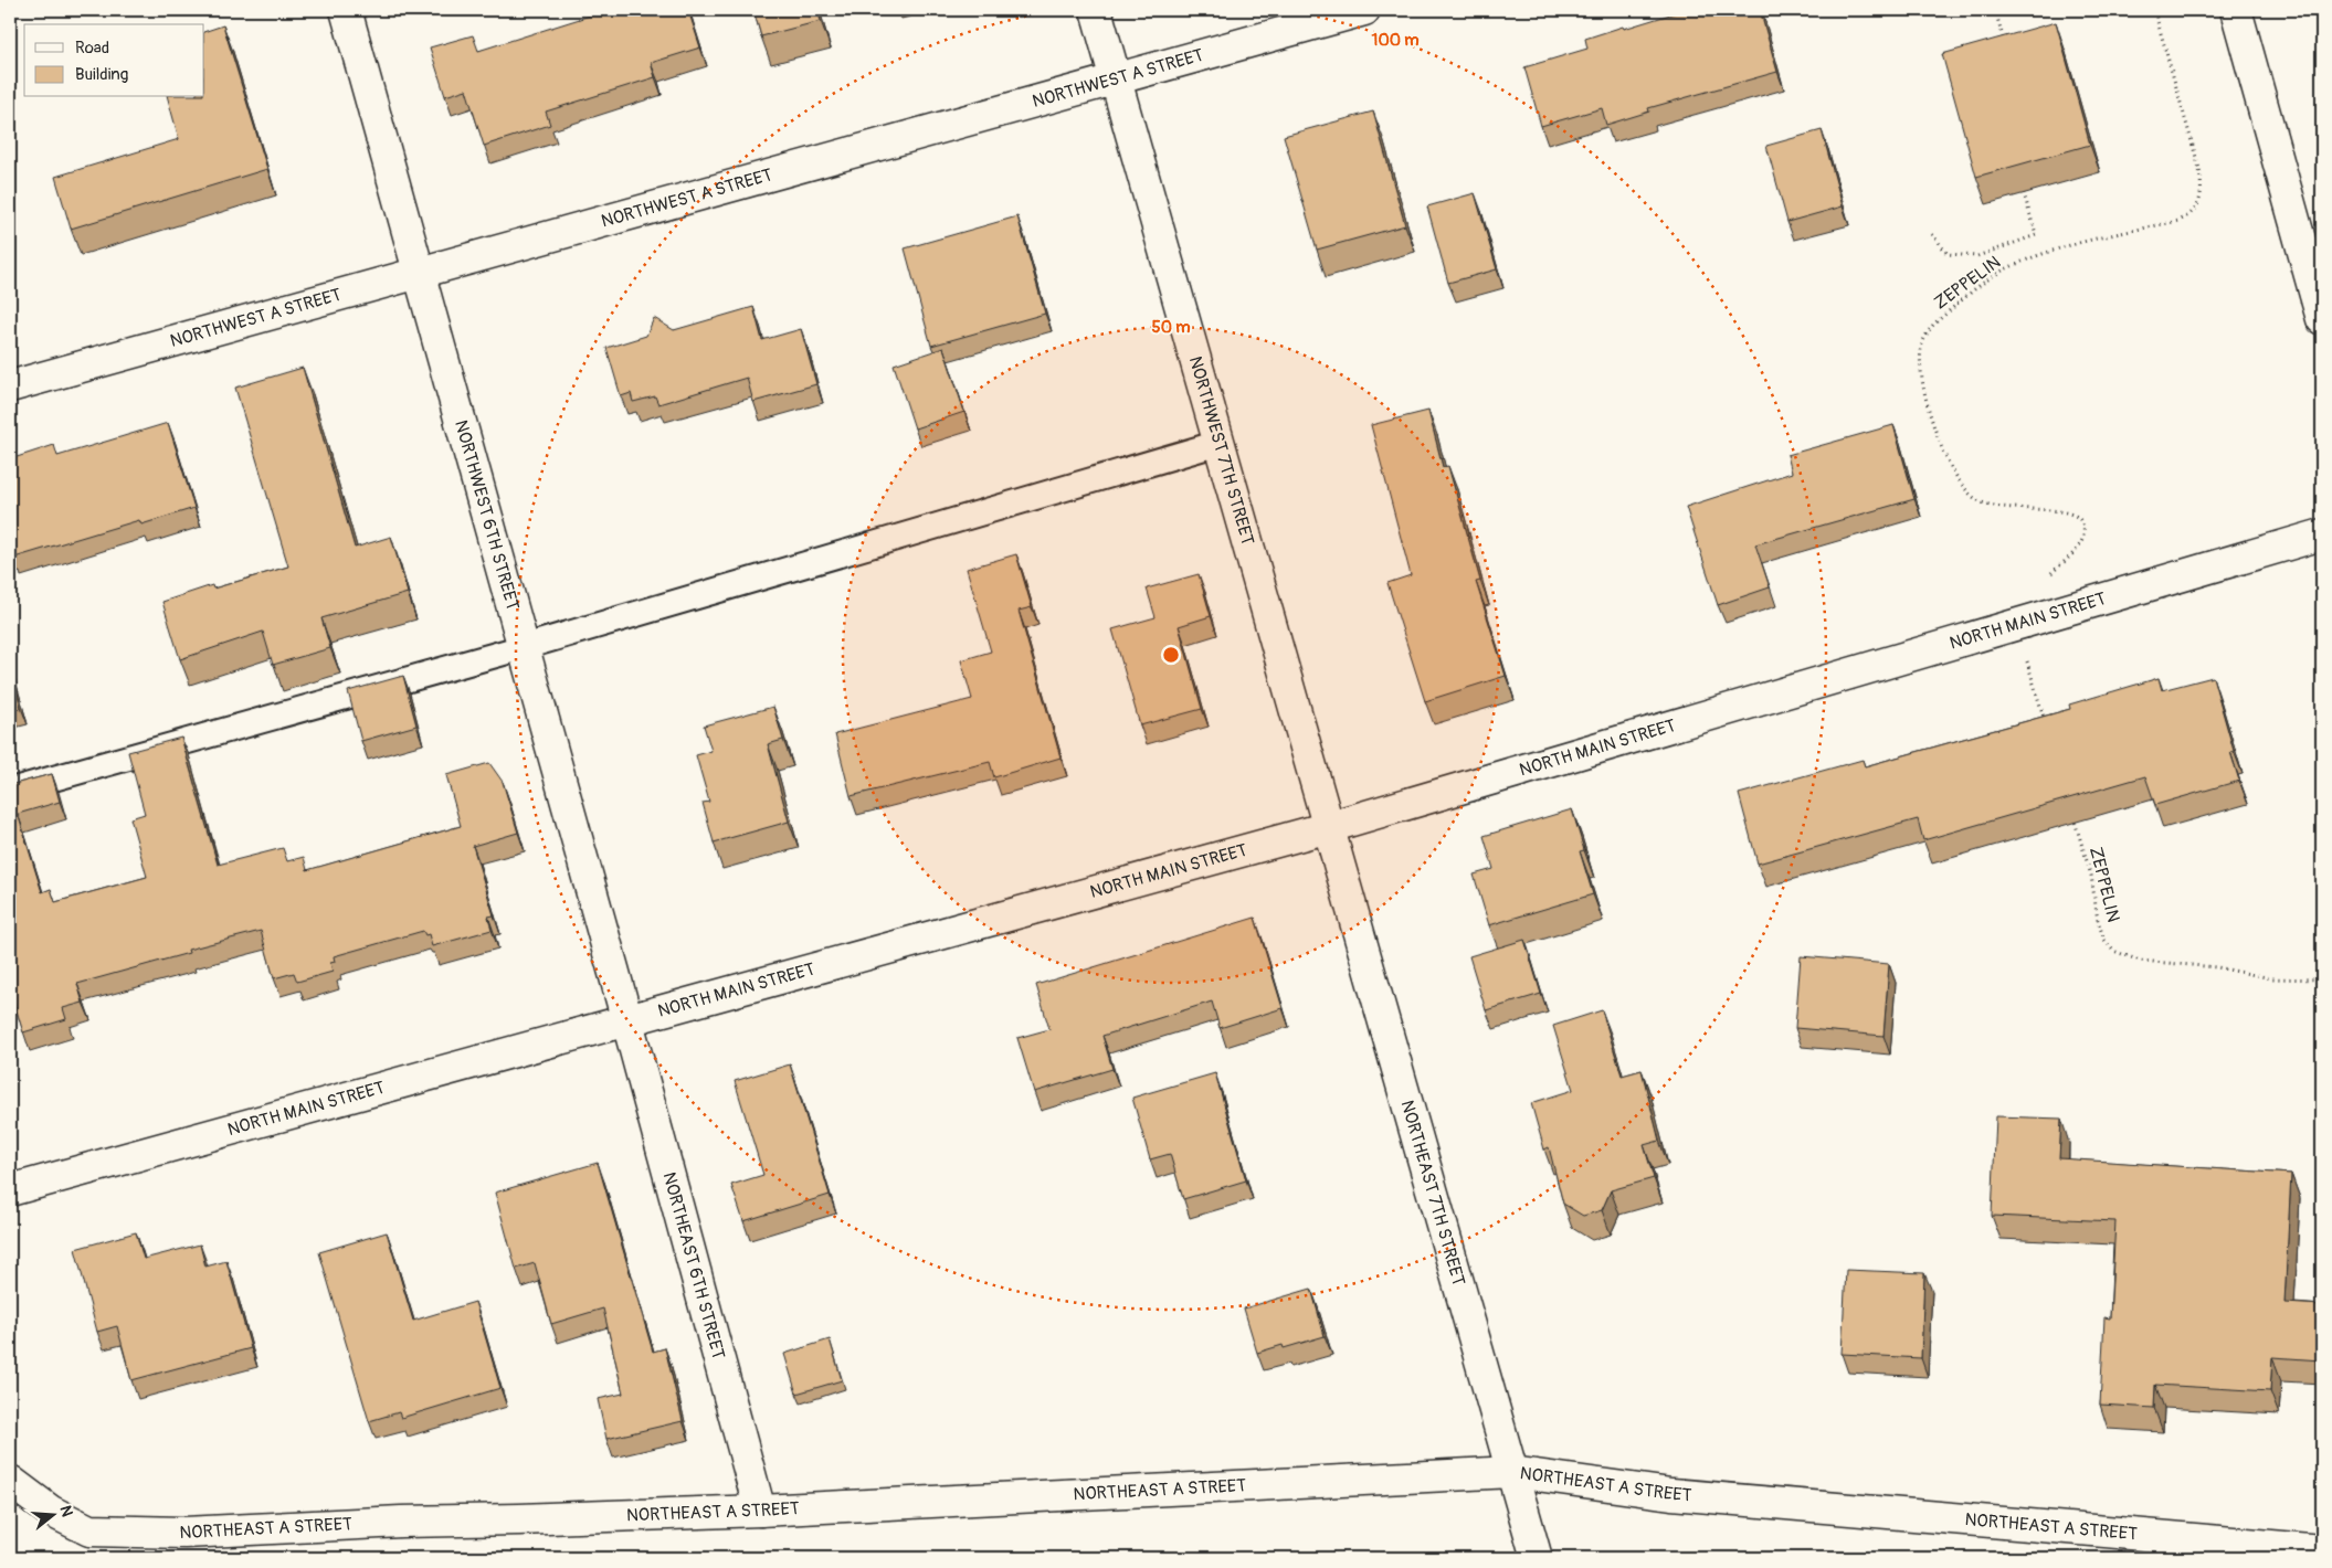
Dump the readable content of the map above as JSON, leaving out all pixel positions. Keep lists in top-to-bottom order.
{
  "streets": {
    "street": [
      "NORTHWEST A STREET",
      "NORTHWEST 7TH STREET",
      "NORTHWEST 6TH STREET",
      "NORTH MAIN STREET",
      "NORTHEAST 7TH STREET",
      "NORTHEAST 6TH STREET",
      "NORTHEAST A STREET"
    ],
    "path": ["ZEPPELIN"]
  },
  "crossings": [
    ["NORTHWEST A STREET", "NORTHWEST 7TH STREET"],
    ["NORTHWEST A STREET", "NORTHWEST 6TH STREET"],
    ["NORTHWEST 7TH STREET", "NORTH MAIN STREET"],
    ["NORTHWEST 7TH STREET", "NORTHEAST 7TH STREET"],
    ["NORTHWEST 6TH STREET", "NORTH MAIN STREET"],
    ["NORTHWEST 6TH STREET", "NORTHEAST 6TH STREET"],
    ["NORTH MAIN STREET", "NORTHEAST 7TH STREET"],
    ["NORTH MAIN STREET", "NORTHEAST 6TH STREET"],
    ["NORTHEAST 7TH STREET", "NORTHEAST A STREET"],
    ["NORTHEAST 6TH STREET", "NORTHEAST A STREET"]
  ],
  "legend": ["Road", "Building"],
  "north": "right",
  "rings": ["100 m", "50 m"]
}
